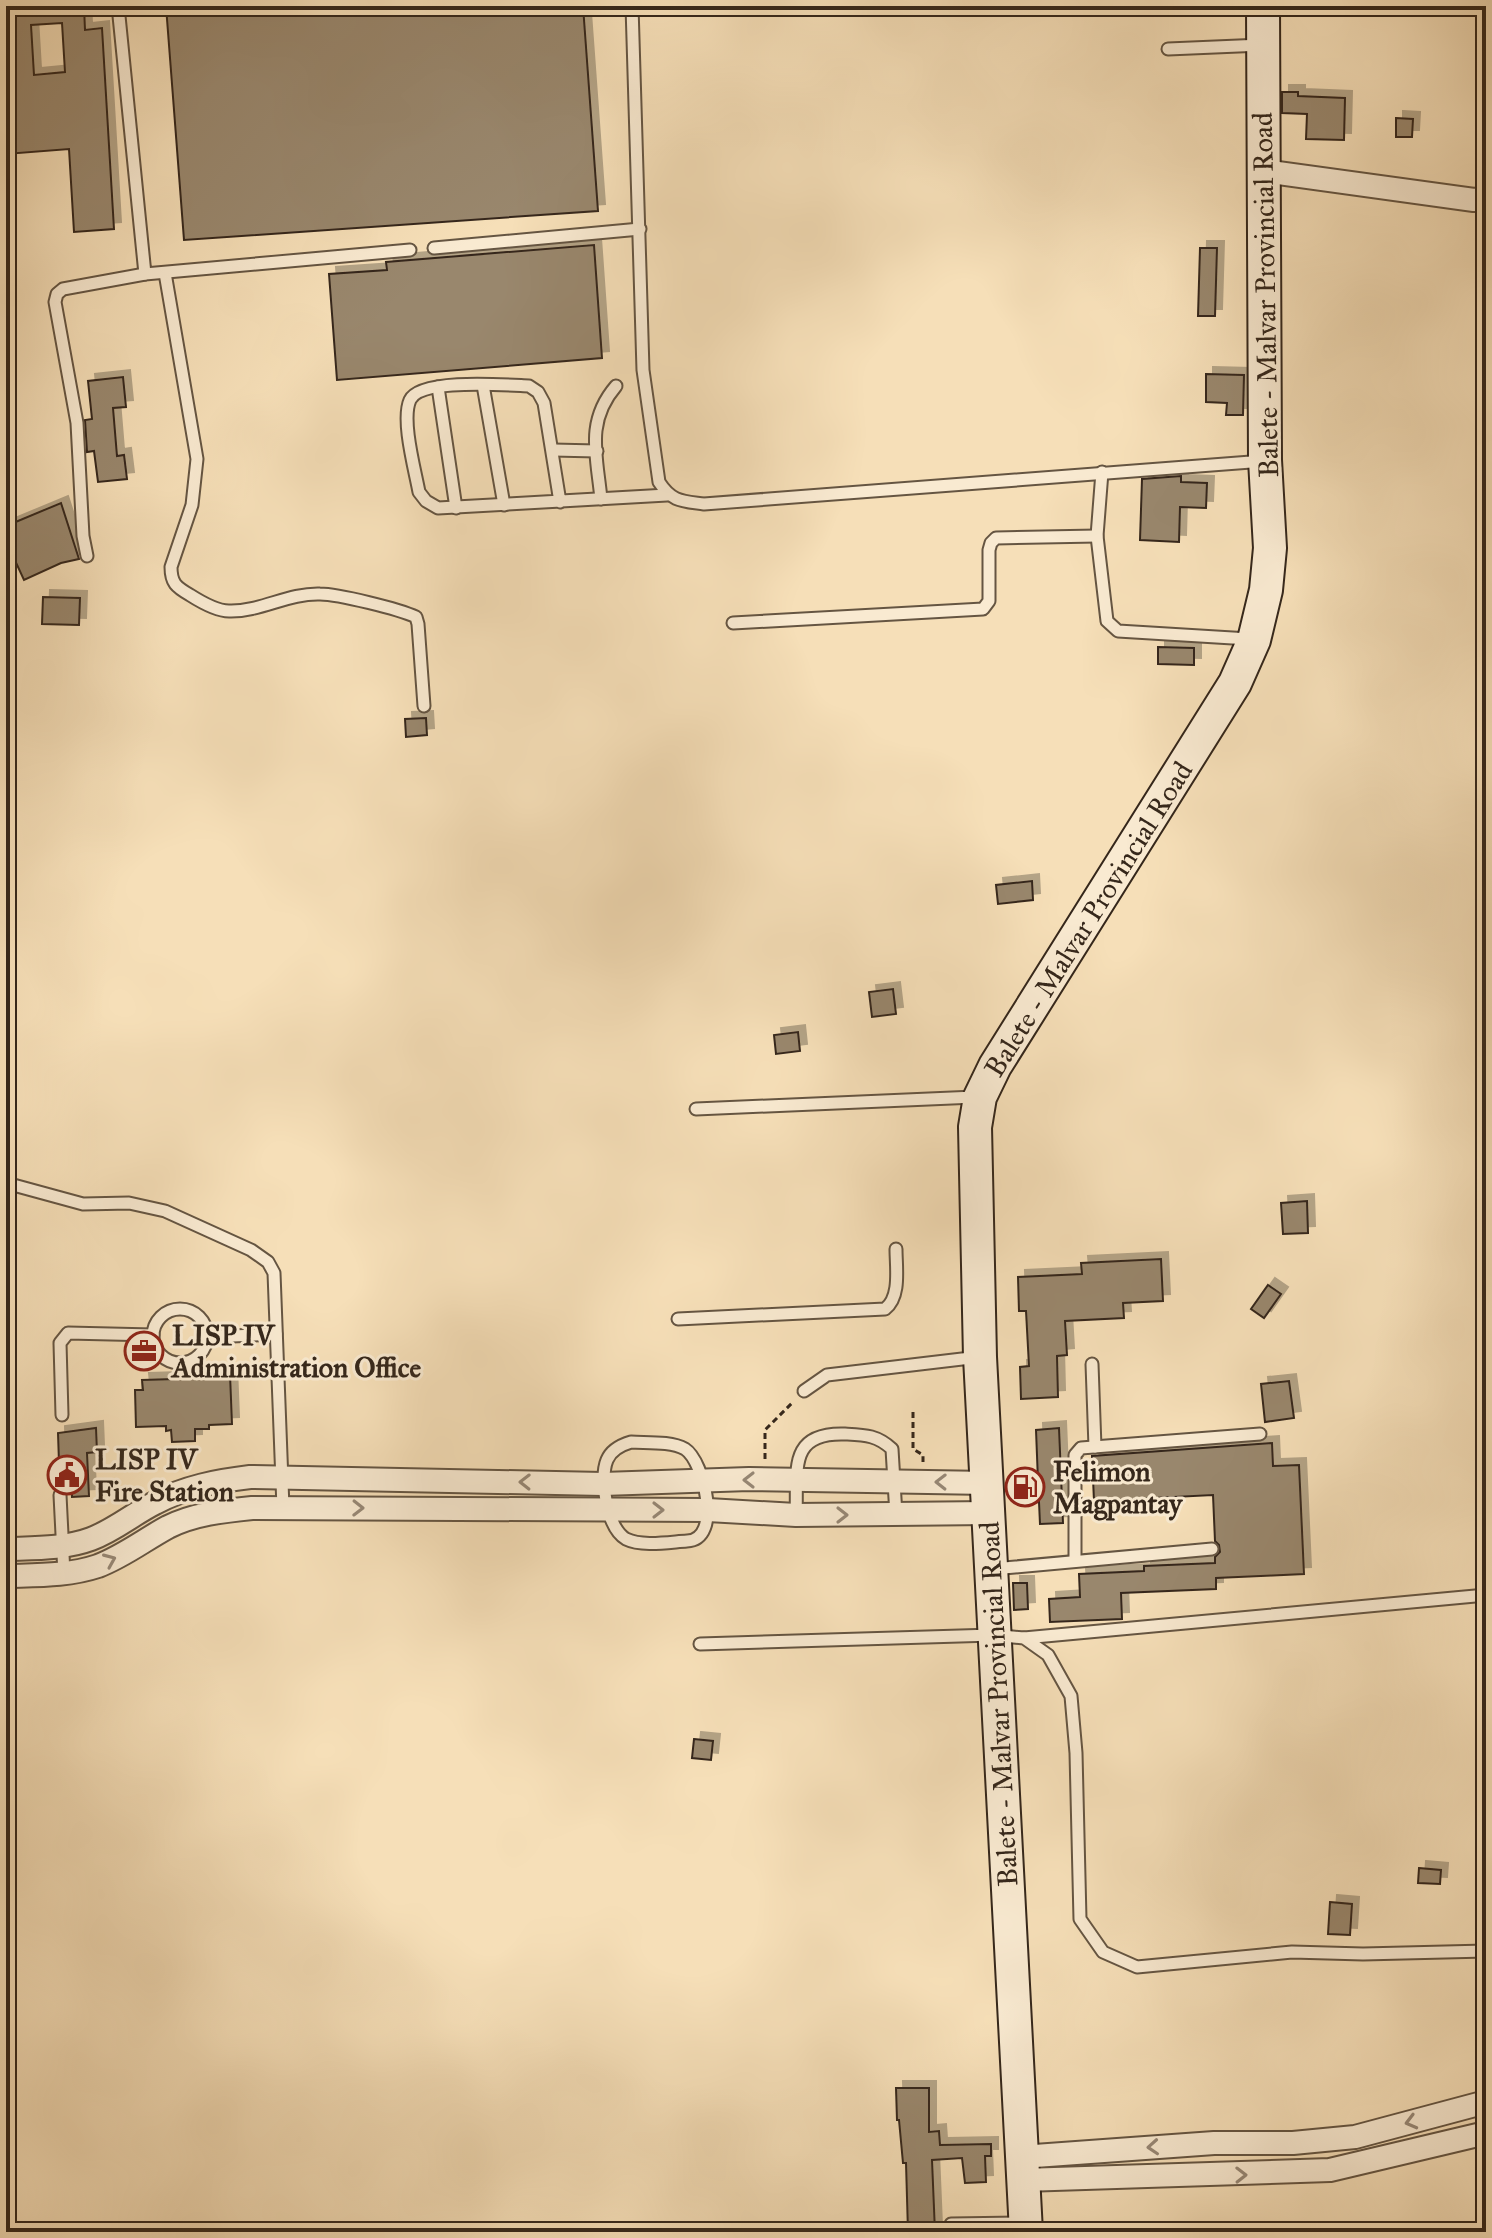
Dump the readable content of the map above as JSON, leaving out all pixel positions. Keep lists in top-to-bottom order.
{
  "streets": {
    "main road": ["Balete - Malvar Provincial Road"]
  },
  "places": {
    "office": ["LISP IV Administration Office"],
    "public building": ["LISP IV Fire Station"],
    "fuel station": ["Felimon Magpantay"]
  }
}
